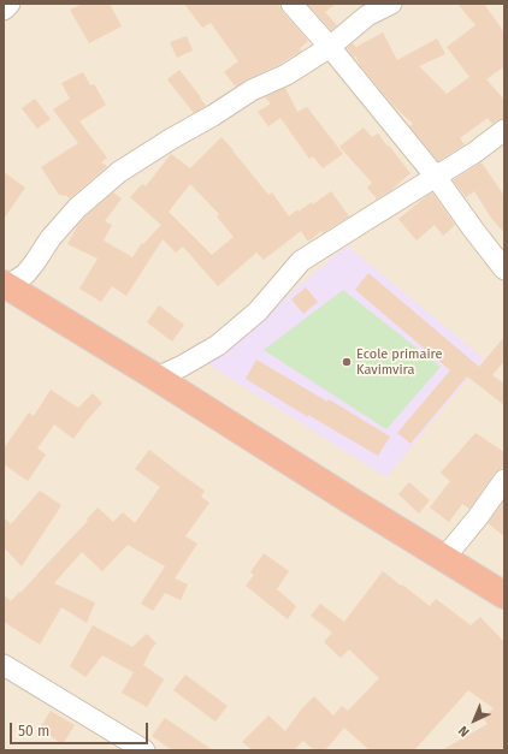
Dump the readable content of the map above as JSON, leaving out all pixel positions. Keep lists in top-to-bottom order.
{
  "places": ["Ecole primaire Kavimvira"],
  "scale_bar": "50 m",
  "north": "bottom left"
}
